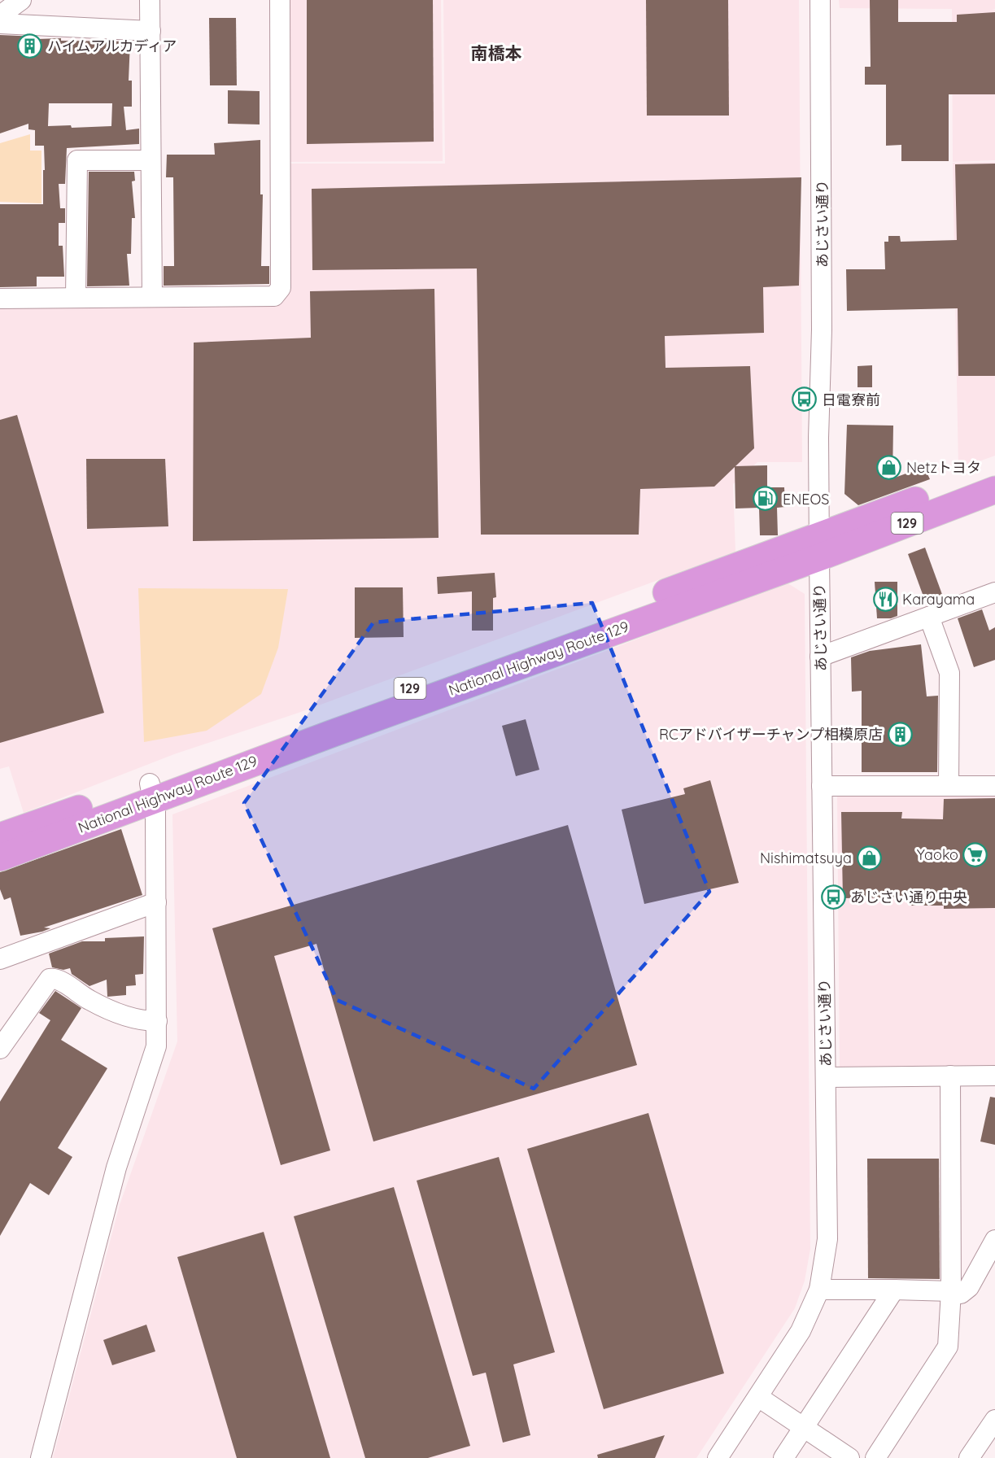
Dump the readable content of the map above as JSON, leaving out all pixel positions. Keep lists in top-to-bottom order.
{
  "streets": {
    "highway": ["129", "National Highway Route 129"],
    "street": ["あじさい通り"]
  },
  "crossings": [
    ["あじさい通り", "National Highway Route 129"]
  ],
  "districts": ["南橋本"],
  "places": {
    "building": ["ハイムアルカディア", "RCアドバイザーチャンプ相模原店"],
    "bus stop": ["日電寮前", "あじさい通り中央"],
    "shop": ["Netzトヨタ", "Nishimatsuya"],
    "fuel station": ["ENEOS"],
    "restaurant": ["Karayama"],
    "supermarket": ["Yaoko"]
  }
}
